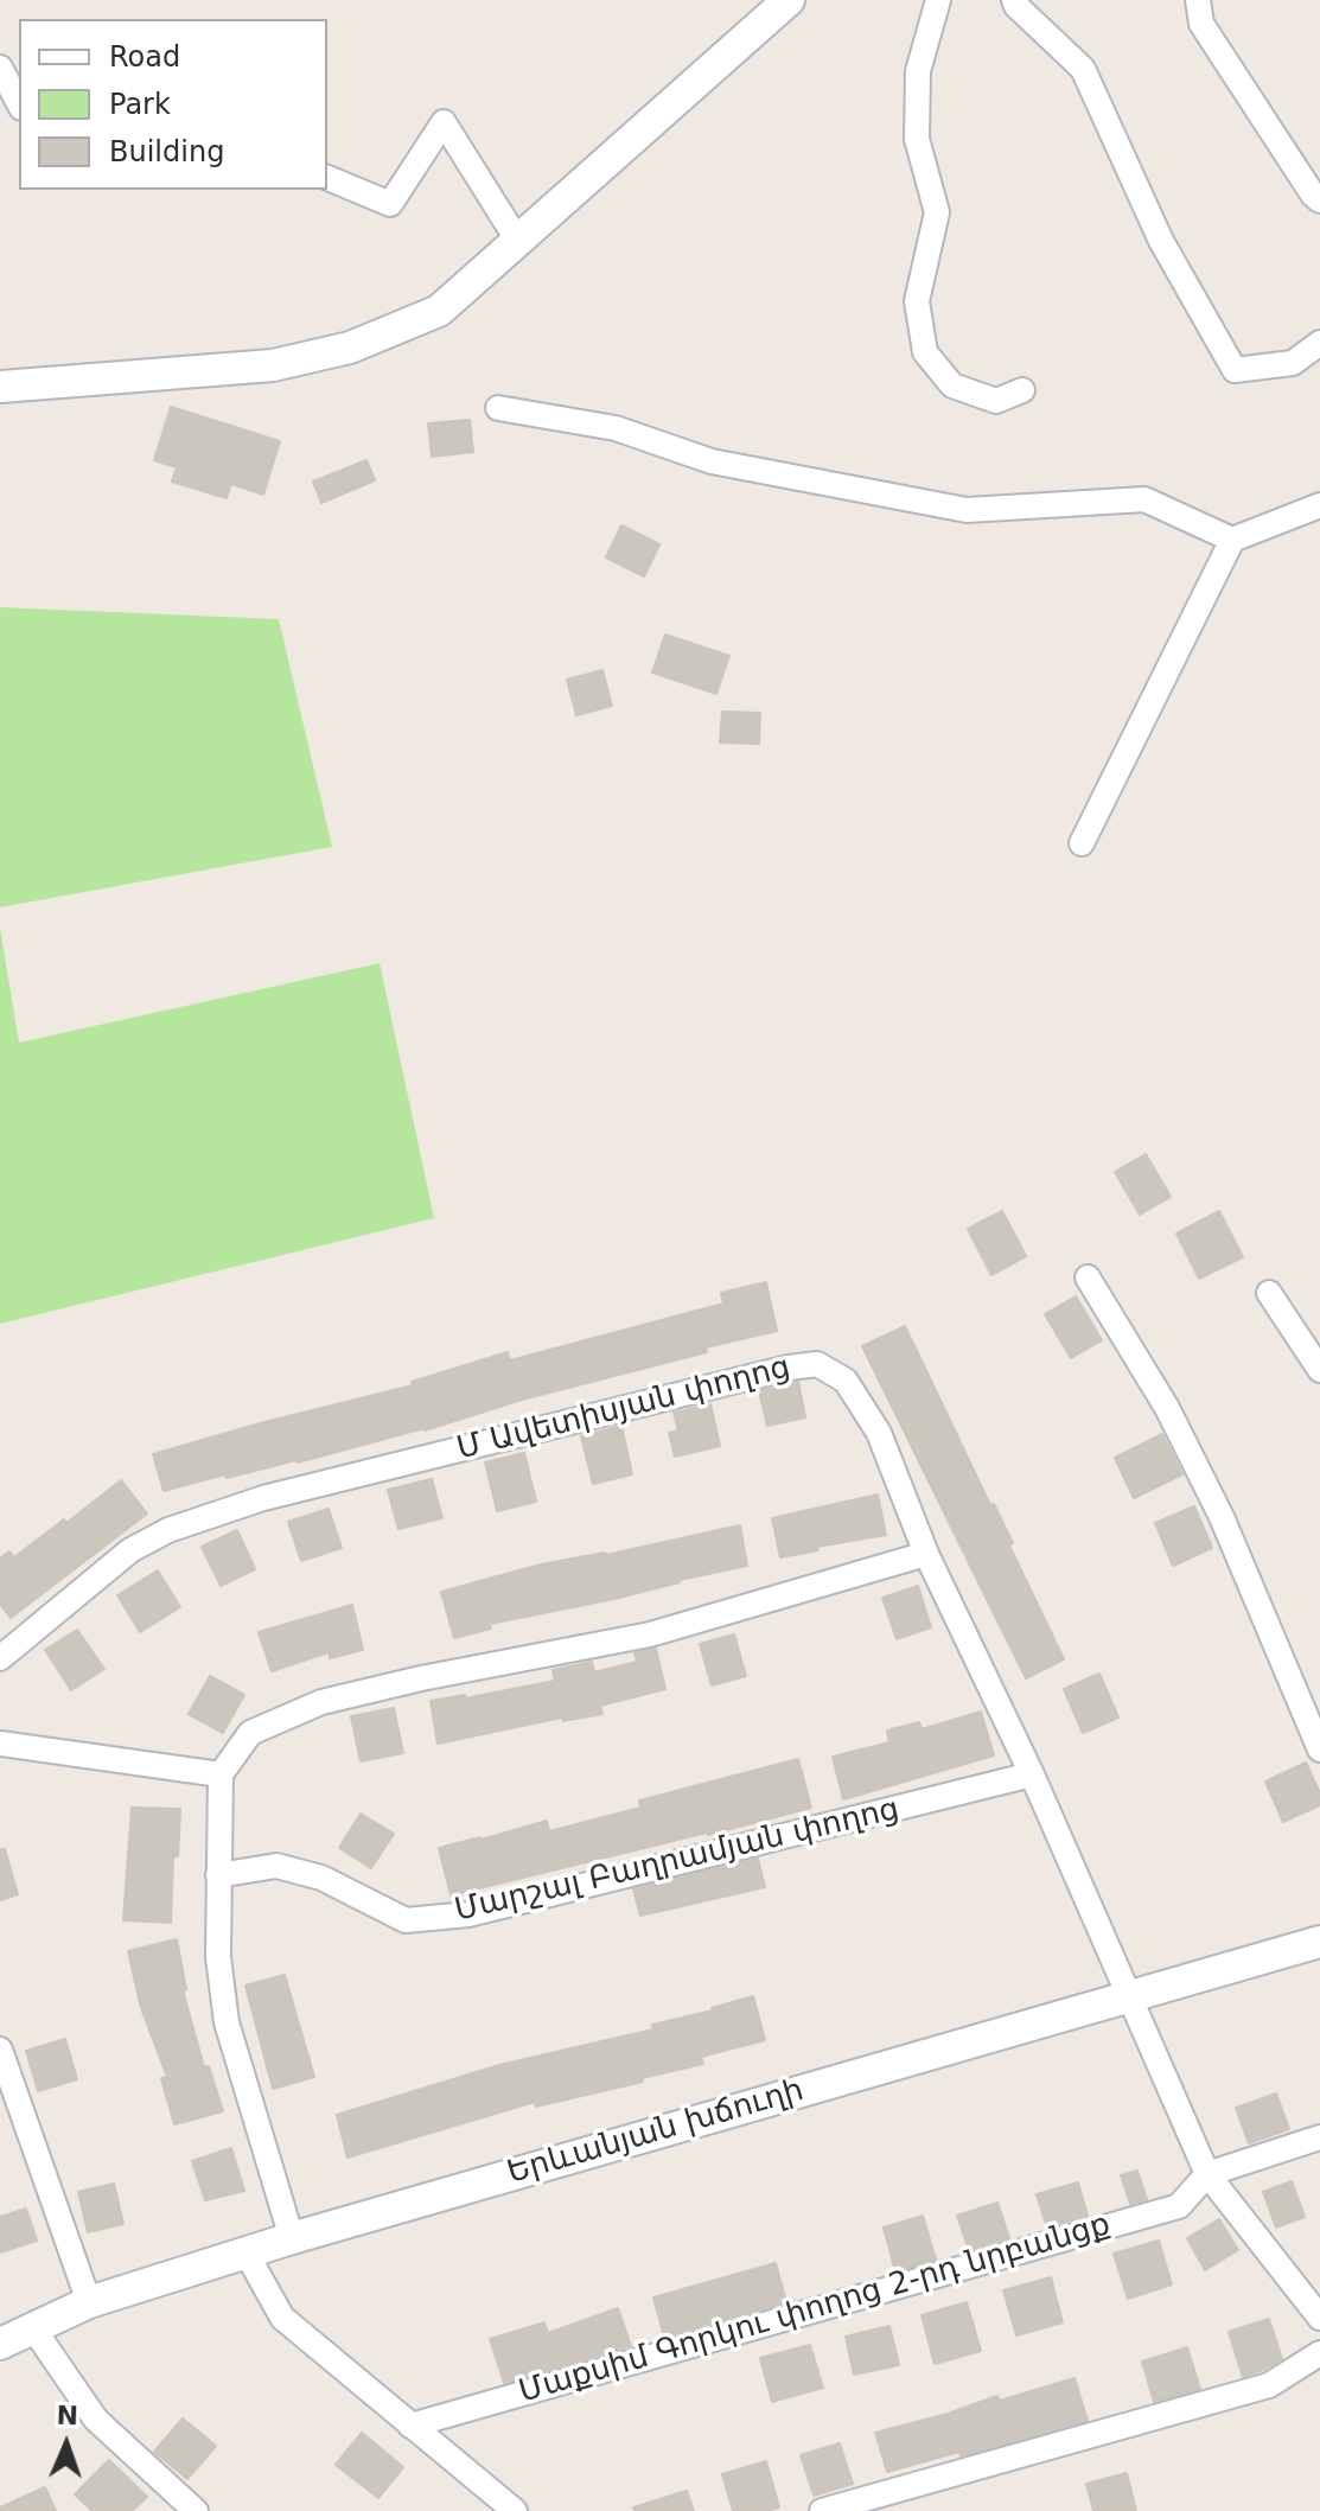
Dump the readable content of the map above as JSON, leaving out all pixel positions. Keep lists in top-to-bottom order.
{
  "streets": {
    "street": [
      "Մ Ավետիսյան փողոց",
      "Մարշալ Բաղրամյան փողոց",
      "Երևանյան խճուղի",
      "Մաքսիմ Գորկու փողոց 2-րդ նրբանցք"
    ]
  },
  "crossings": [
    ["Մ Ավետիսյան փողոց", "Մարշալ Բաղրամյան փողոց"],
    ["Մ Ավետիսյան փողոց", "Երևանյան խճուղի"],
    ["Մ Ավետիսյան փողոց", "Մաքսիմ Գորկու փողոց 2-րդ նրբանցք"]
  ],
  "legend": ["Road", "Park", "Building"],
  "north": "top"
}
